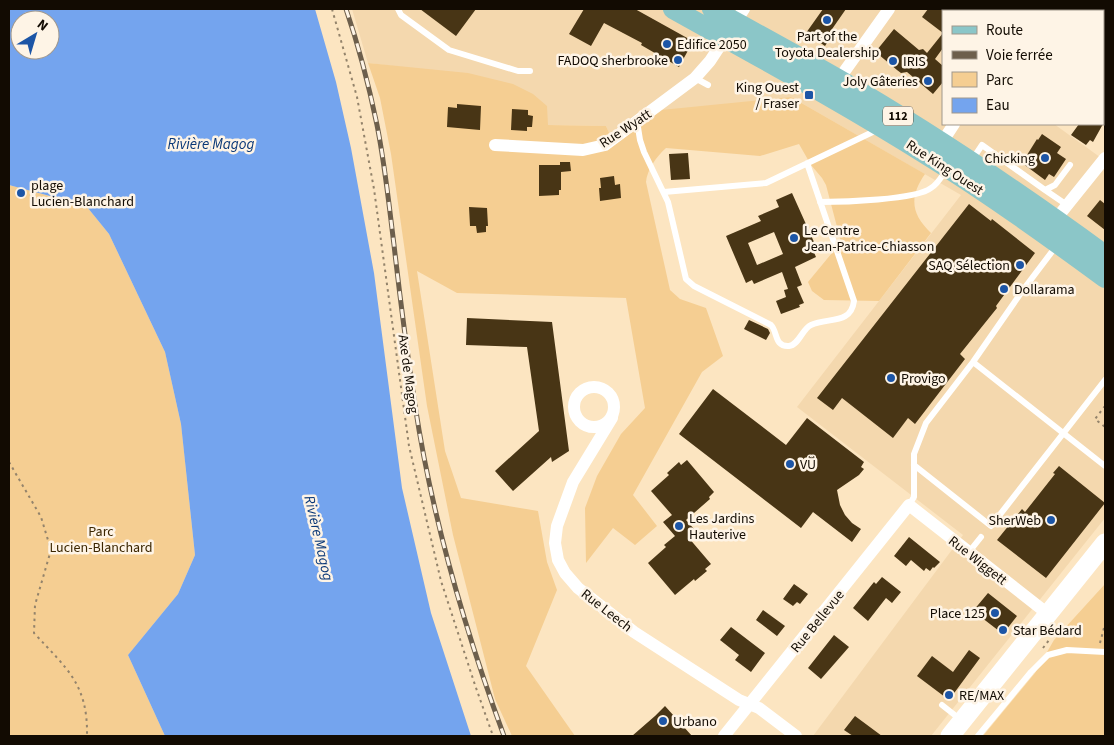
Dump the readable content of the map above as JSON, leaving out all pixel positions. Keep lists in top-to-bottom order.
{
  "streets": {
    "main road": ["112", "Rue King Ouest"],
    "street": [
      "Rue Wyatt",
      "Rue Wiggett",
      "Rue Leech",
      "Rue Bellevue"
    ],
    "path": ["Axe de Magog"]
  },
  "crossings": [
    ["Rue Wyatt", "Rue King Ouest"],
    ["Rue Wiggett", "Rue Bellevue"],
    ["Rue Leech", "Rue Bellevue"]
  ],
  "water": ["Rivière Magog"],
  "parks": ["Parc Lucien-Blanchard"],
  "places": {
    "other": [
      "Part of the Toyota Dealership",
      "Edifice 2050",
      "FADOQ sherbrooke",
      "IRIS",
      "Joly Gâteries",
      "Chicking",
      "plage Lucien-Blanchard",
      "Le Centre Jean-Patrice-Chiasson",
      "SAQ Sélection",
      "Dollarama",
      "Provigo",
      "VÜ",
      "SherWeb",
      "Les Jardins Hauterive",
      "Place 125",
      "Star Bédard",
      "RE/MAX",
      "Urbano"
    ],
    "transit": ["King Ouest / Fraser"]
  },
  "legend": [
    "Route",
    "Voie ferrée",
    "Parc",
    "Eau"
  ],
  "north": "top right"
}
